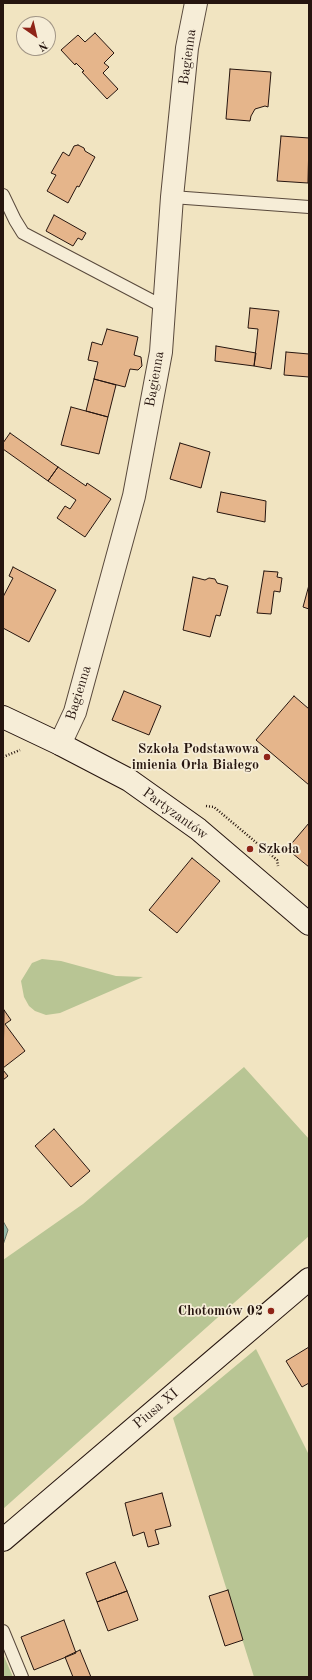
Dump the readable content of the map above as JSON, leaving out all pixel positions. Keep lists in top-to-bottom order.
{
  "streets": {
    "street": ["Bagienna", "Partyzantów", "Piusa XI"]
  },
  "crossings": [
    ["Bagienna", "Partyzantów"]
  ],
  "places": ["Szkoła Podstawowa imienia Orła Białego", "Szkoła", "Chotomów 02"],
  "north": "bottom right"
}
